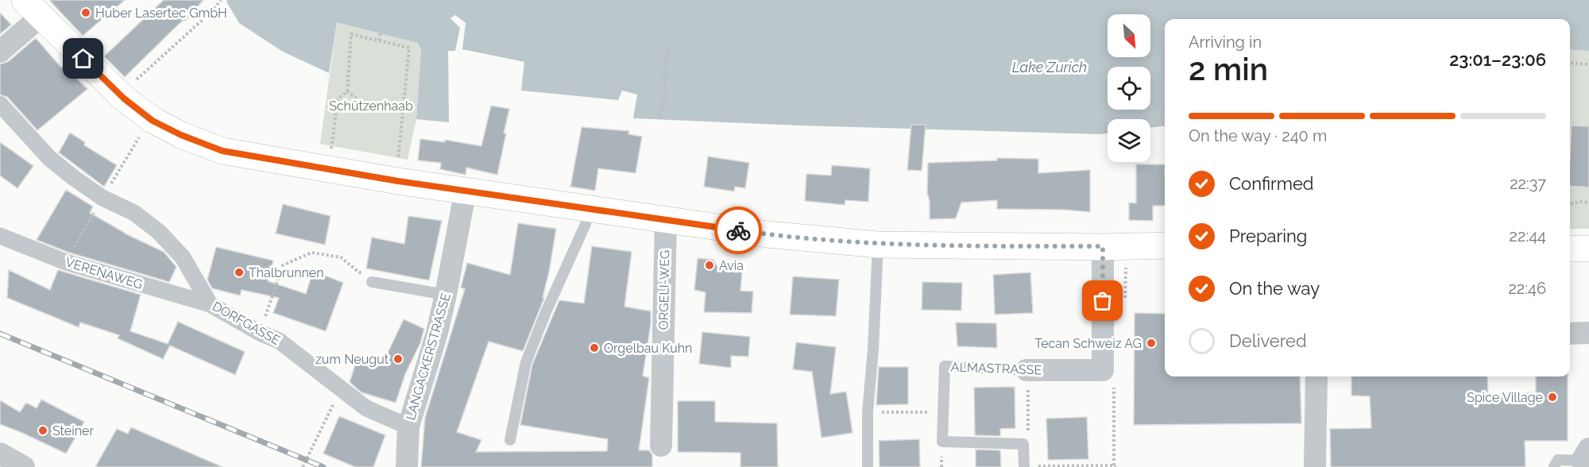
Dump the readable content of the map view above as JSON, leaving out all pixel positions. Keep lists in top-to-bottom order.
{
  "streets": {
    "street": [
      "VERENAWEG",
      "ORGELI-WEG",
      "DORFGASSE",
      "LANGACKERSTRASSE",
      "ALMASTRASSE"
    ]
  },
  "crossings": [
    ["VERENAWEG", "DORFGASSE"],
    ["DORFGASSE", "LANGACKERSTRASSE"]
  ],
  "water": ["Lake Zurich"],
  "parks": ["Schützenhaab"],
  "places": [
    "Huber Lasertec GmbH",
    "Avia",
    "Thalbrunnen",
    "Tecan Schweiz AG",
    "Orgelbau Kuhn",
    "zum Neugut",
    "Spice Village",
    "Steiner"
  ],
  "north": "bottom right",
  "page": {
    "heading": ["2 min", "Arriving in", "23:01–23:06"],
    "bar": "On the way · 240 m",
    "list": [
      ["Confirmed", "22:37"],
      ["Preparing", "22:44"],
      ["On the way", "22:46"],
      "Delivered"
    ]
  }
}
